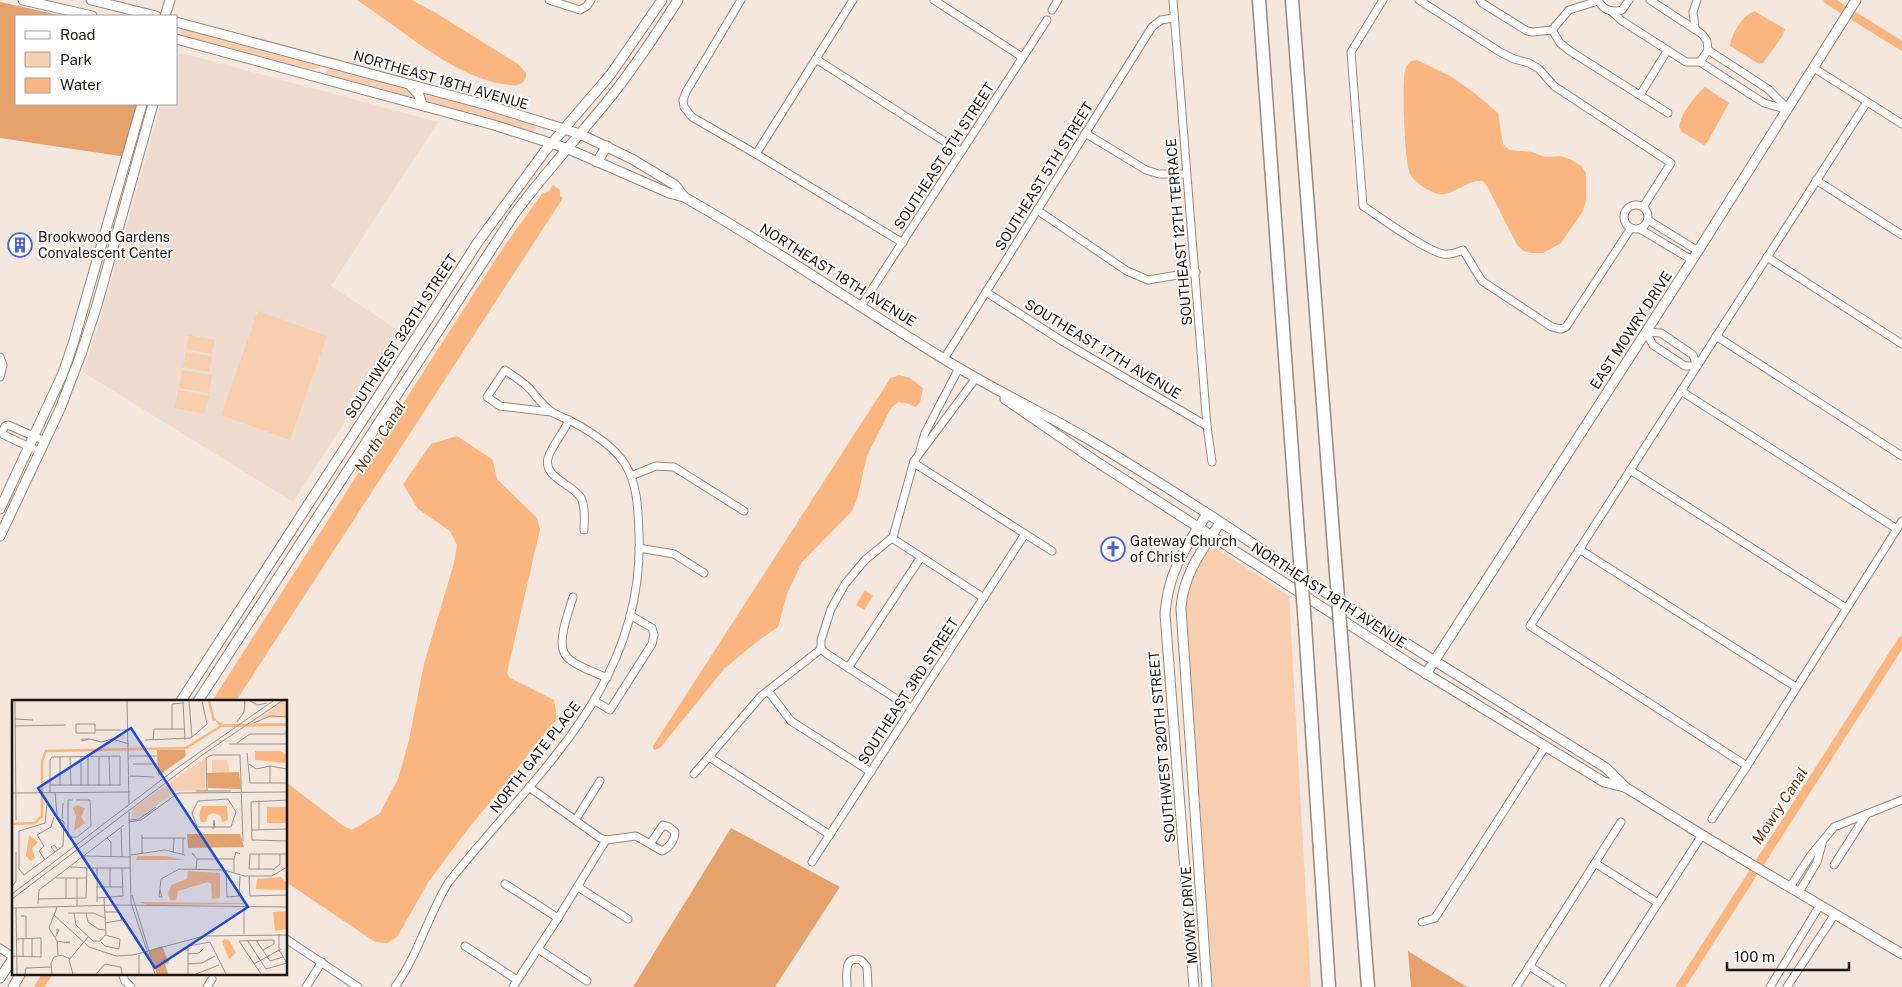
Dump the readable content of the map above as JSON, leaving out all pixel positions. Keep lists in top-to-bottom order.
{
  "streets": {
    "street": [
      "NORTHEAST 18TH AVENUE",
      "SOUTHEAST 6TH STREET",
      "SOUTHEAST 5TH STREET",
      "SOUTHEAST 12TH TERRACE",
      "EAST MOWRY DRIVE",
      "SOUTHWEST 328TH STREET",
      "SOUTHEAST 17TH AVENUE",
      "SOUTHEAST 3RD STREET",
      "SOUTHWEST 320TH STREET",
      "NORTH GATE PLACE",
      "MOWRY DRIVE"
    ]
  },
  "crossings": [
    ["NORTHEAST 18TH AVENUE", "SOUTHEAST 6TH STREET"],
    ["NORTHEAST 18TH AVENUE", "SOUTHEAST 5TH STREET"],
    ["NORTHEAST 18TH AVENUE", "EAST MOWRY DRIVE"],
    ["NORTHEAST 18TH AVENUE", "SOUTHWEST 328TH STREET"],
    ["NORTHEAST 18TH AVENUE", "SOUTHWEST 320TH STREET"],
    ["NORTHEAST 18TH AVENUE", "MOWRY DRIVE"],
    ["SOUTHEAST 5TH STREET", "SOUTHEAST 12TH TERRACE"],
    ["SOUTHEAST 5TH STREET", "SOUTHEAST 17TH AVENUE"],
    ["SOUTHEAST 12TH TERRACE", "SOUTHEAST 17TH AVENUE"]
  ],
  "water": ["North Canal", "Mowry Canal"],
  "places": {
    "building": ["Brookwood Gardens Convalescent Center"],
    "church": ["Gateway Church of Christ"]
  },
  "legend": ["Road", "Park", "Water"],
  "scale_bar": "100 m"
}
